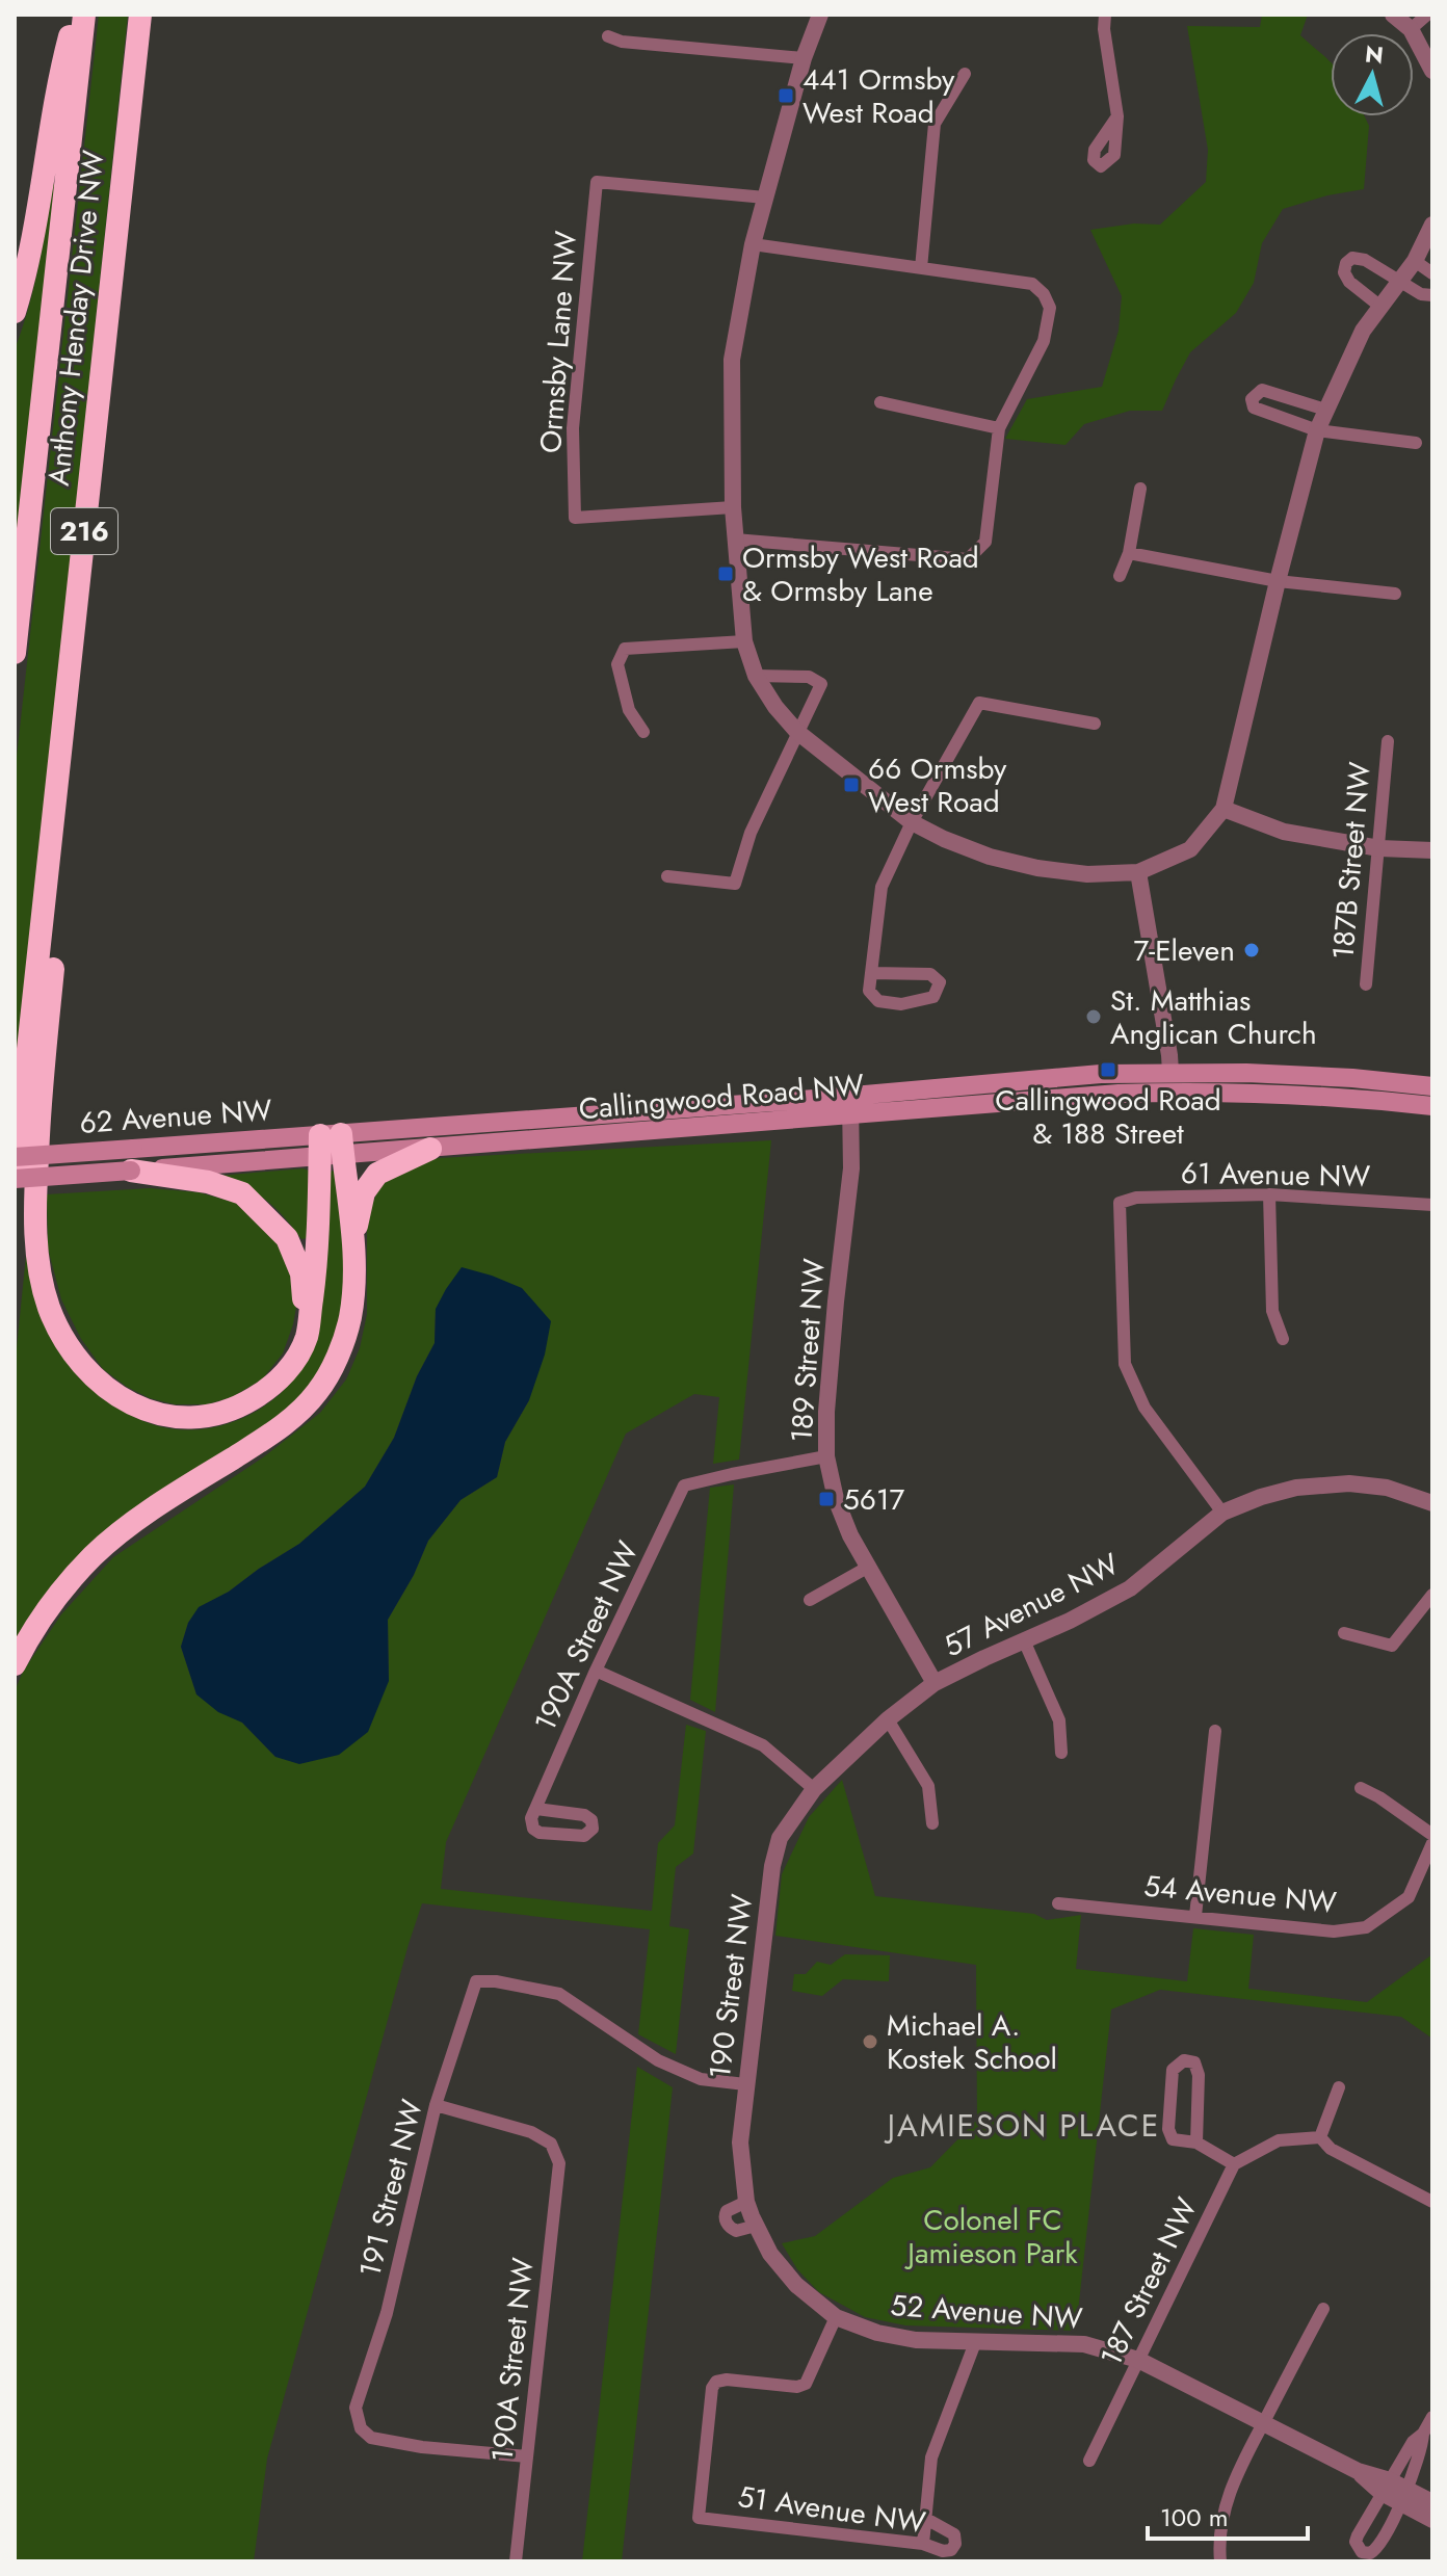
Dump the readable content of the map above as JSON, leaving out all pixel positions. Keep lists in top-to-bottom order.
{
  "streets": {
    "highway": ["Anthony Henday Drive NW", "216"],
    "main road": ["Callingwood Road NW", "62 Avenue NW"],
    "street": [
      "Ormsby Lane NW",
      "187B Street NW",
      "61 Avenue NW",
      "189 Street NW",
      "57 Avenue NW",
      "190A Street NW",
      "54 Avenue NW",
      "190 Street NW",
      "191 Street NW",
      "187 Street NW",
      "52 Avenue NW",
      "51 Avenue NW"
    ]
  },
  "crossings": [
    ["Anthony Henday Drive NW", "Callingwood Road NW"],
    ["Callingwood Road NW", "62 Avenue NW"],
    ["Callingwood Road NW", "189 Street NW"],
    ["61 Avenue NW", "57 Avenue NW"],
    ["189 Street NW", "57 Avenue NW"],
    ["189 Street NW", "190A Street NW"],
    ["57 Avenue NW", "190 Street NW"],
    ["190A Street NW", "191 Street NW"],
    ["190 Street NW", "191 Street NW"],
    ["190 Street NW", "52 Avenue NW"],
    ["187 Street NW", "52 Avenue NW"],
    ["52 Avenue NW", "51 Avenue NW"]
  ],
  "districts": ["JAMIESON PLACE"],
  "parks": ["Colonel FC Jamieson Park"],
  "places": {
    "transit": [
      "441 Ormsby West Road",
      "Ormsby West Road & Ormsby Lane",
      "66 Ormsby West Road",
      "Callingwood Road & 188 Street",
      "5617"
    ],
    "other": ["7-Eleven", "St. Matthias Anglican Church", "Michael A. Kostek School"]
  },
  "scale_bar": "100 m",
  "north": "top"
}
